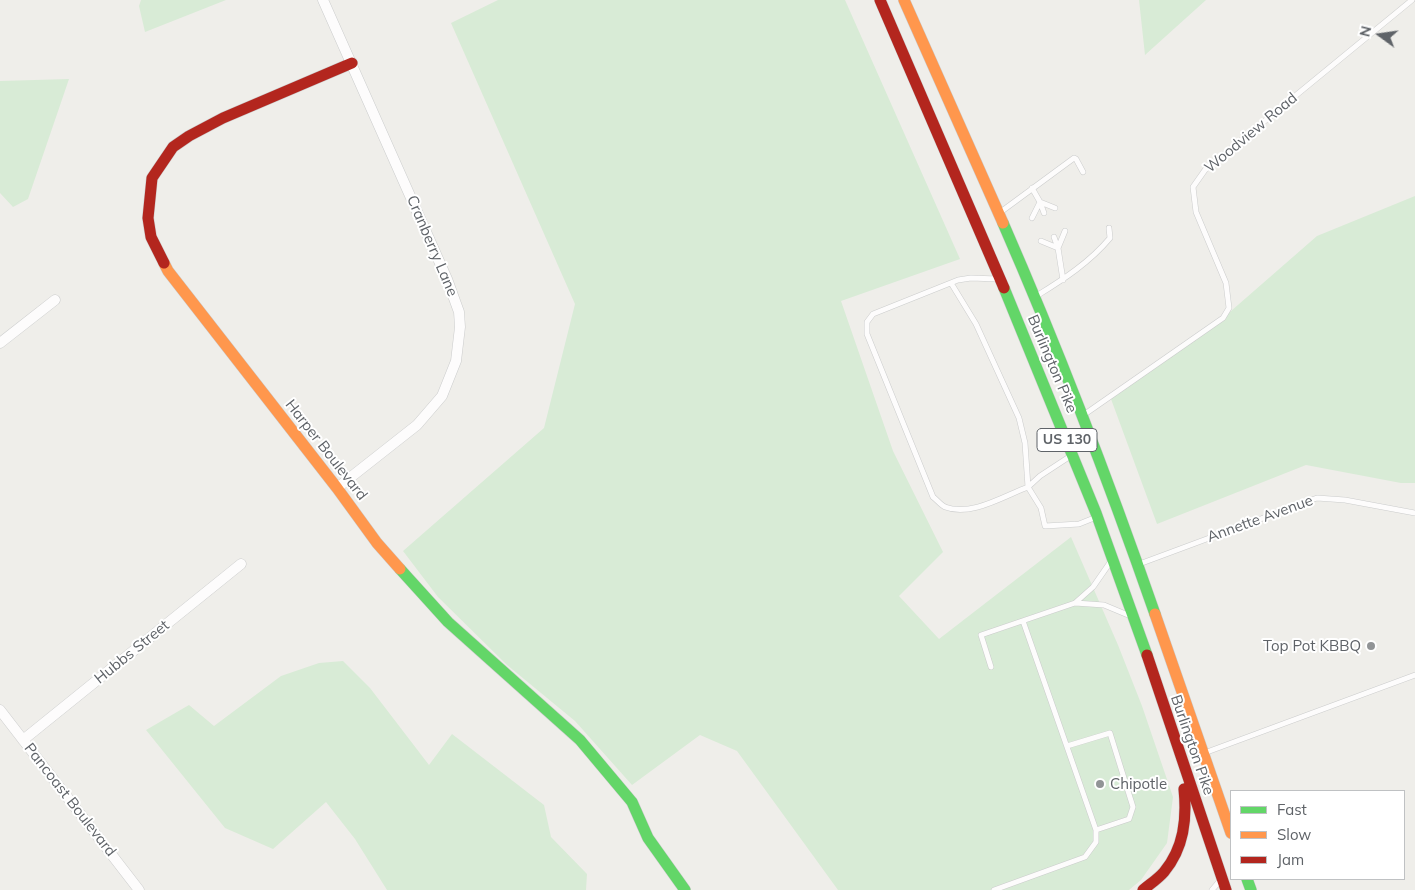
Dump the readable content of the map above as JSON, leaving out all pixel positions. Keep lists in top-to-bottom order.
{
  "streets": {
    "main road": ["Burlington Pike", "US 130", "Harper Boulevard"],
    "street": ["Cranberry Lane", "Hubbs Street", "Pancoast Boulevard"],
    "lane": ["Woodview Road", "Annette Avenue"]
  },
  "crossings": [
    ["Woodview Road", "Burlington Pike"],
    ["Cranberry Lane", "Harper Boulevard"],
    ["Burlington Pike", "Annette Avenue"],
    ["Hubbs Street", "Pancoast Boulevard"]
  ],
  "places": ["Top Pot KBBQ", "Chipotle"],
  "legend": ["Fast", "Slow", "Jam"],
  "north": "left"
}
